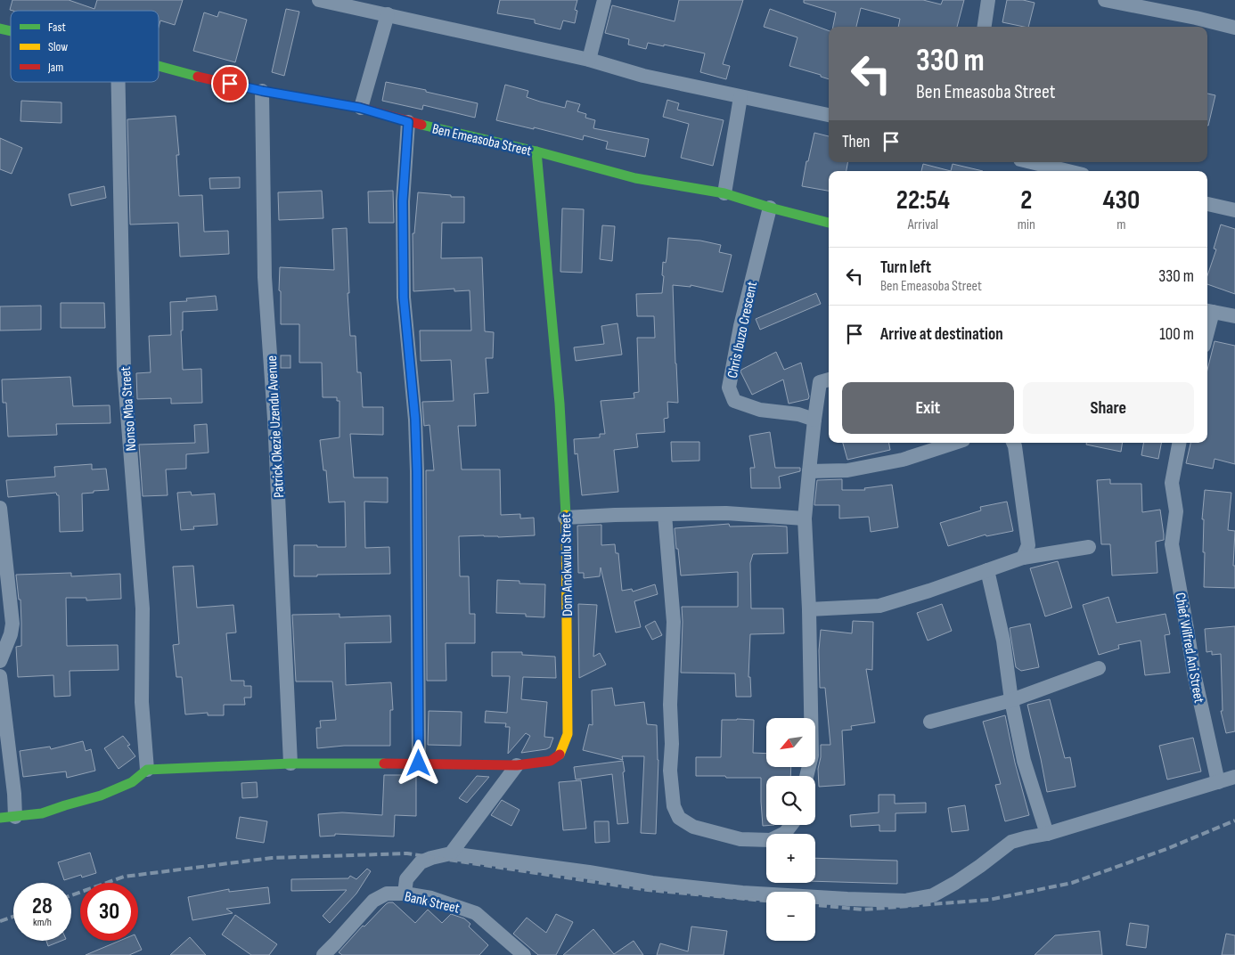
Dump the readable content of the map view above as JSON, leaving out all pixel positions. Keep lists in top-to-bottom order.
{
  "streets": {
    "street": [
      "Ben Emeasoba Street",
      "Chris Ibuzo Crescent",
      "Nonso Mba Street",
      "Patrick Okezie Uzendu Avenue",
      "Dom Anokwulu Street",
      "Chief Wilfred Ani Street",
      "Bank Street"
    ]
  },
  "crossings": [
    ["Ben Emeasoba Street", "Chris Ibuzo Crescent"],
    ["Ben Emeasoba Street", "Patrick Okezie Uzendu Avenue"],
    ["Ben Emeasoba Street", "Dom Anokwulu Street"],
    ["Nonso Mba Street", "Dom Anokwulu Street"],
    ["Patrick Okezie Uzendu Avenue", "Dom Anokwulu Street"]
  ],
  "legend": ["Fast", "Slow", "Jam"],
  "north": "bottom left",
  "page": {
    "turn": ["330 m", "Ben Emeasoba Street"],
    "then": "Then",
    "eta": [
      "22:54",
      "Arrival",
      "2",
      "min",
      "430",
      "m"
    ],
    "list": [
      {
        "name": "Turn left",
        "note": "Ben Emeasoba Street",
        "value": "330 m"
      },
      {
        "name": "Arrive at destination",
        "value": "100 m"
      }
    ],
    "buttons": ["Exit", "Share"],
    "map_buttons": ["+", "−"],
    "speed": "28 km/h",
    "limit": "30"
  }
}
